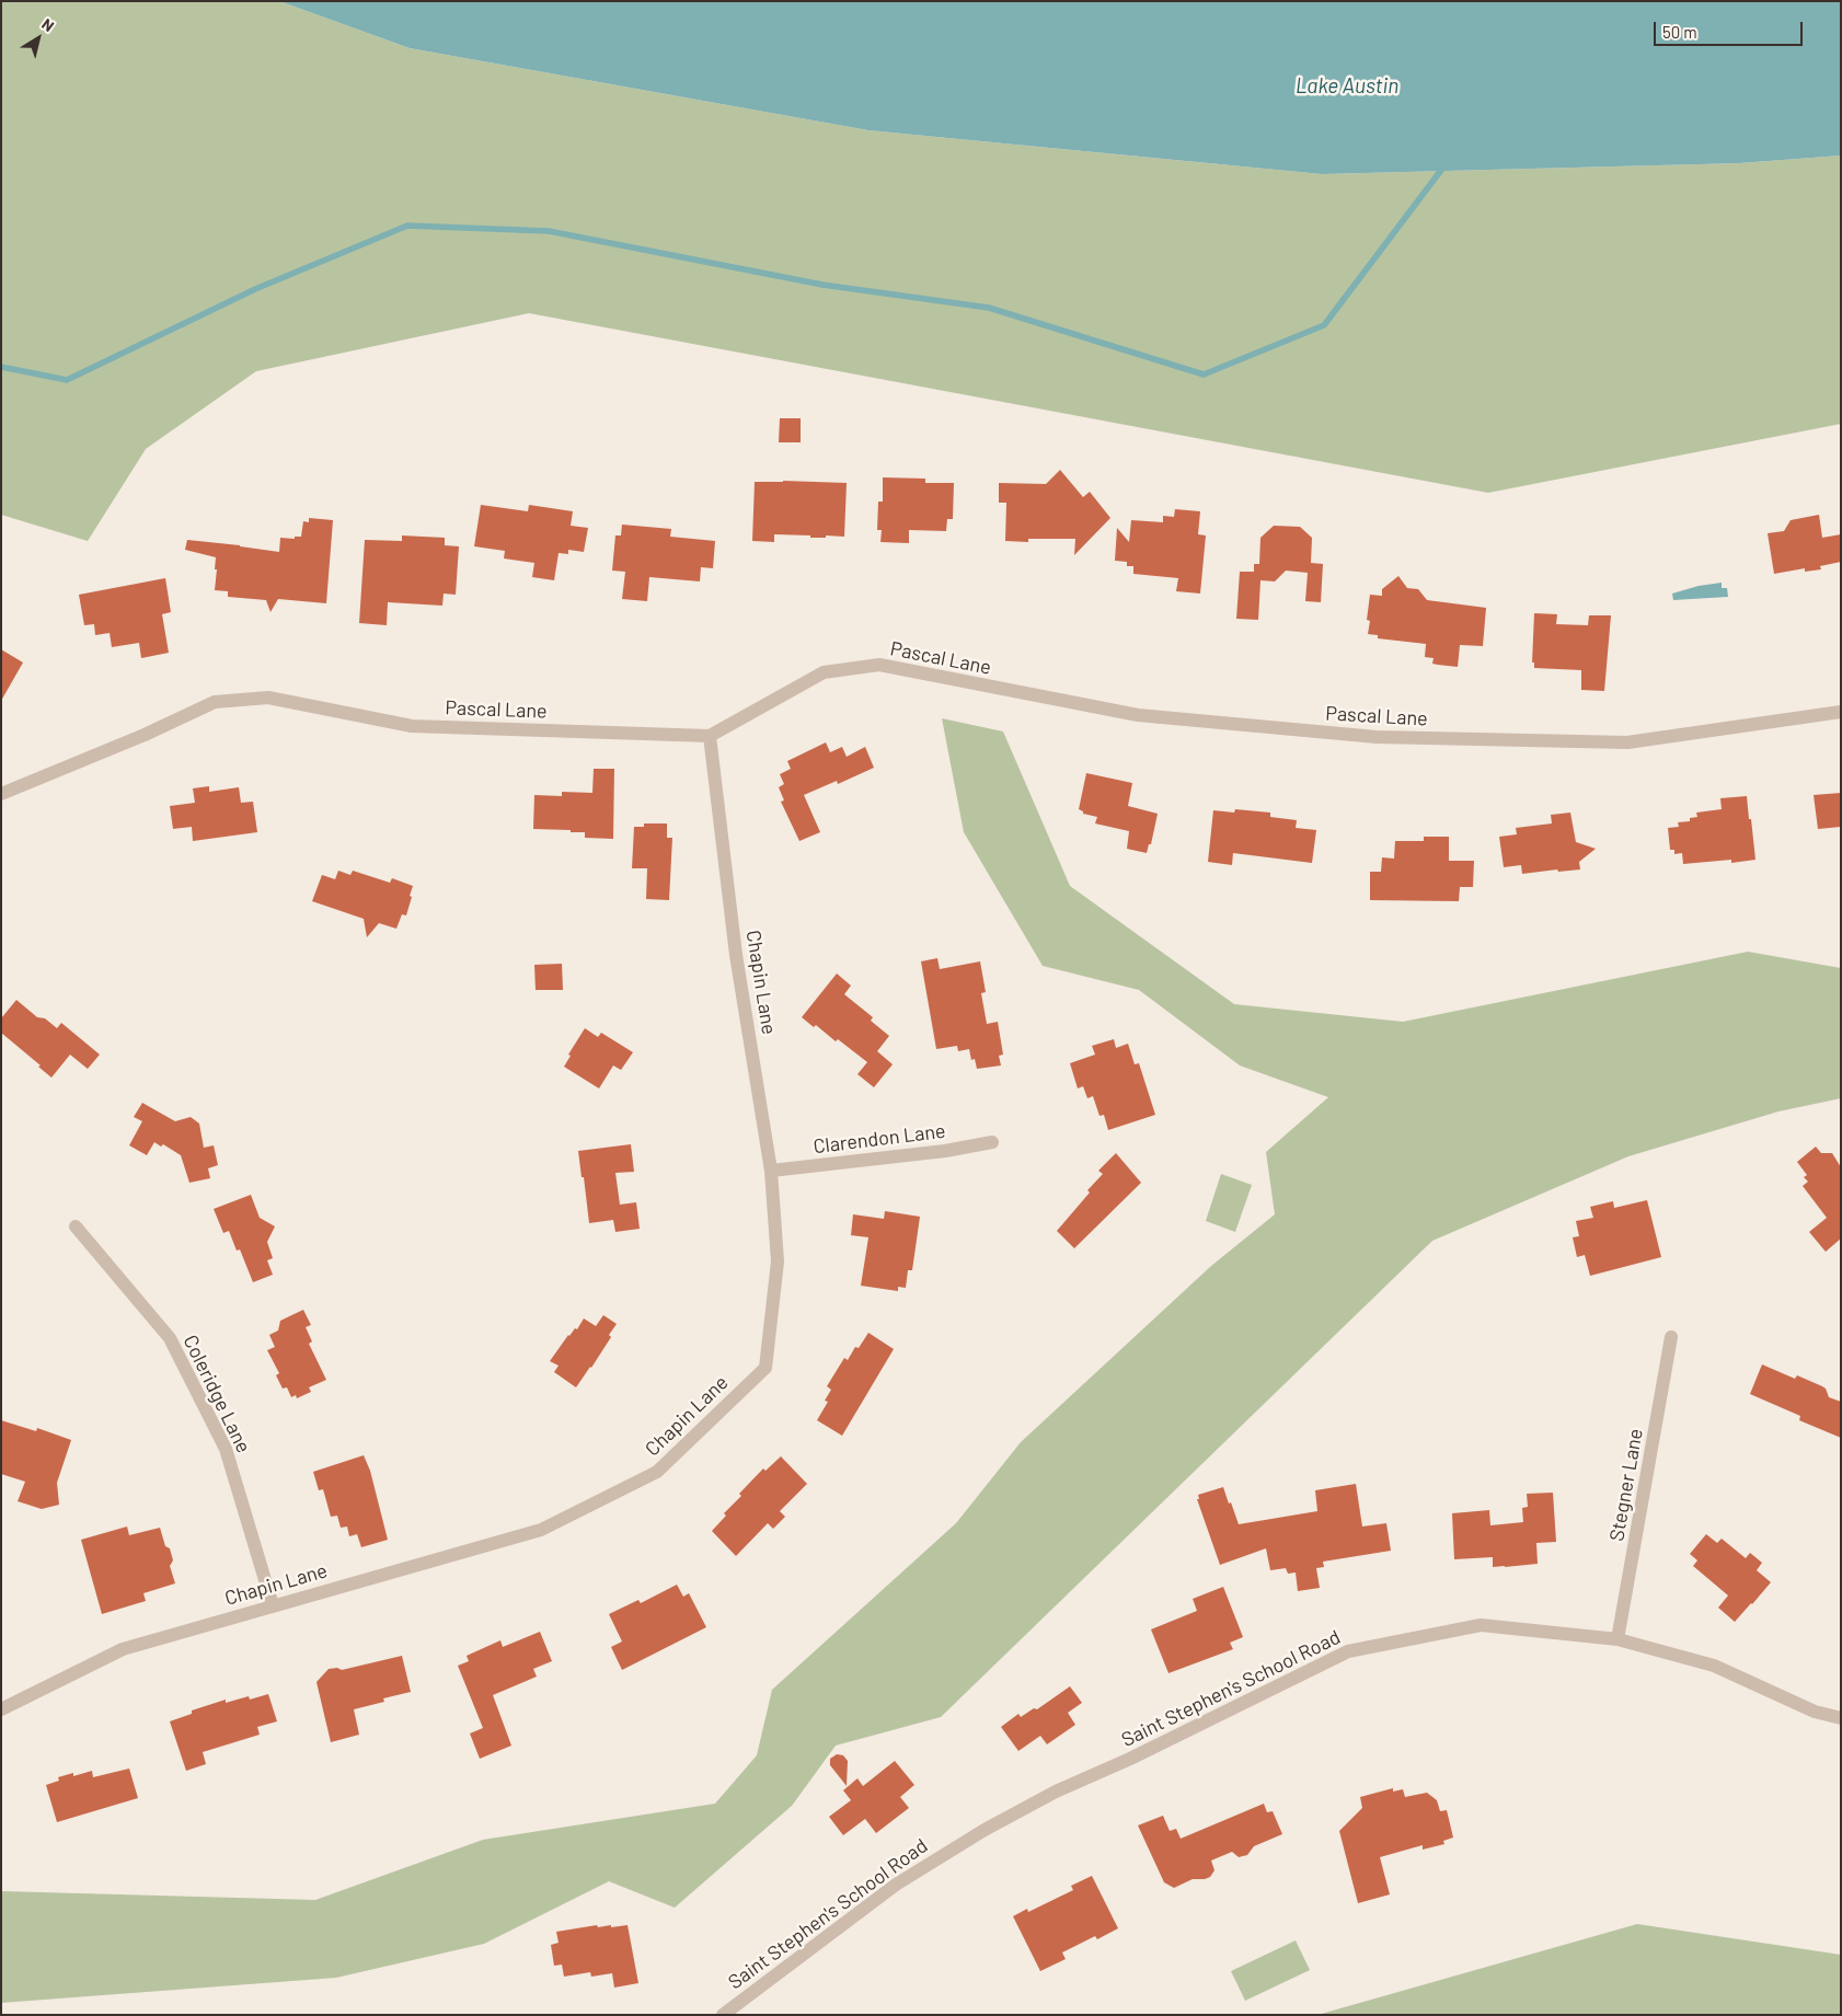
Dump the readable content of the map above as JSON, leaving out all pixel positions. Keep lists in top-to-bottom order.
{
  "streets": {
    "street": [
      "Pascal Lane",
      "Chapin Lane",
      "Clarendon Lane",
      "Coleridge Lane",
      "Stegner Lane",
      "Saint Stephen's School Road"
    ]
  },
  "crossings": [
    ["Pascal Lane", "Chapin Lane"],
    ["Chapin Lane", "Clarendon Lane"],
    ["Chapin Lane", "Coleridge Lane"],
    ["Stegner Lane", "Saint Stephen's School Road"]
  ],
  "water": ["Lake Austin"],
  "scale_bar": "50 m",
  "north": "top right"
}
